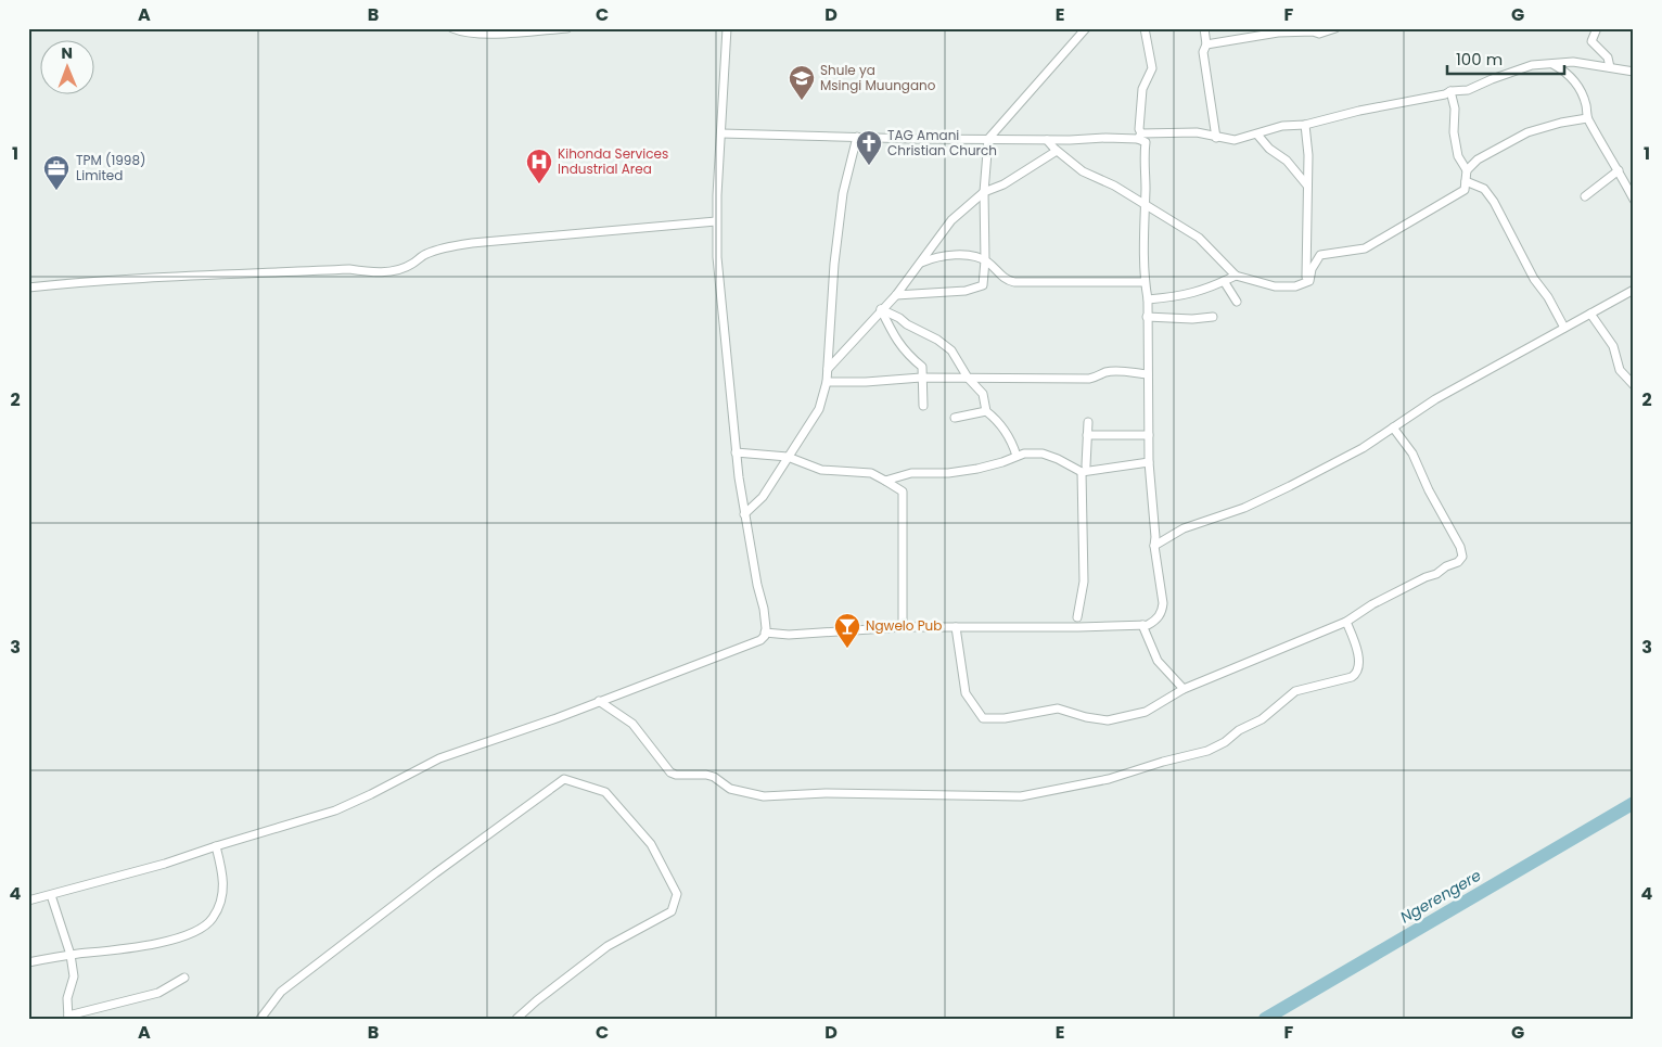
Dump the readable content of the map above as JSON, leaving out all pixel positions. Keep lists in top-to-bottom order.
{
  "water": ["Ngerengere"],
  "places": {
    "school or university": ["Shule ya Msingi Muungano"],
    "church": ["TAG Amani Christian Church"],
    "hospital": ["Kihonda Services Industrial Area"],
    "office": ["TPM (1998) Limited"],
    "bar": ["Ngwelo Pub"]
  },
  "scale_bar": "100 m",
  "north": "top",
  "grid": {
    "columns": [
      "A",
      "B",
      "C",
      "D",
      "E",
      "F",
      "G"
    ],
    "rows": [
      "1",
      "2",
      "3",
      "4"
    ]
  }
}
